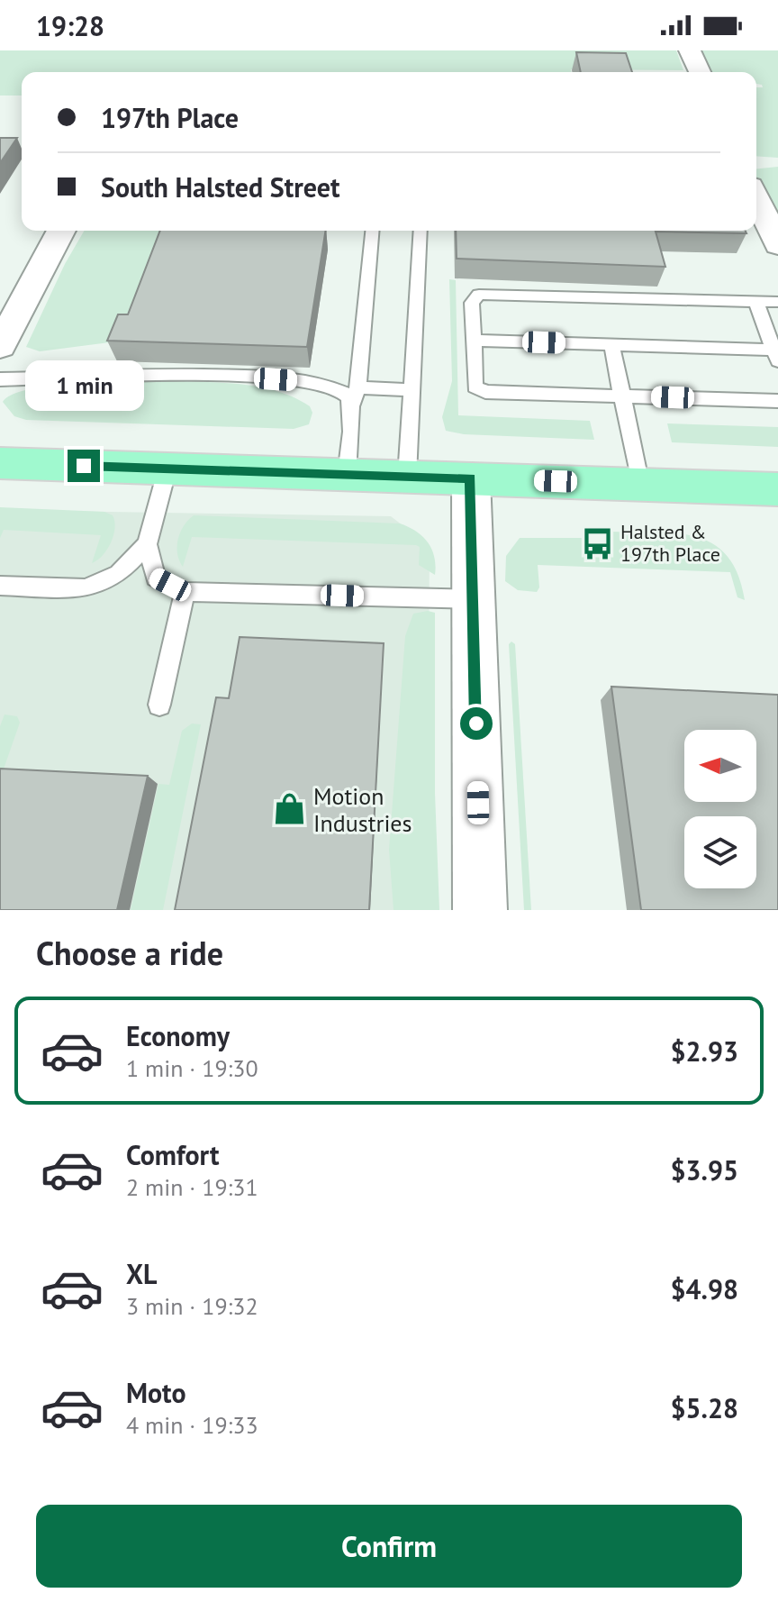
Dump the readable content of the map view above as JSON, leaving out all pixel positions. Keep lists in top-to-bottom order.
{
  "places": {
    "bus stop": ["Halsted & 197th Place"],
    "shop": ["Motion Industries"]
  },
  "north": "left",
  "page": {
    "status": "19:28",
    "banner": ["197th Place", "South Halsted Street"],
    "bubble": "1 min",
    "heading": "Choose a ride",
    "list": [
      {
        "name": "Economy",
        "note": "1 min · 19:30",
        "value": "$2.93"
      },
      {
        "name": "Comfort",
        "note": "2 min · 19:31",
        "value": "$3.95"
      },
      {
        "name": "XL",
        "note": "3 min · 19:32",
        "value": "$4.98"
      },
      {
        "name": "Moto",
        "note": "4 min · 19:33",
        "value": "$5.28"
      }
    ],
    "buttons": "Confirm"
  }
}
